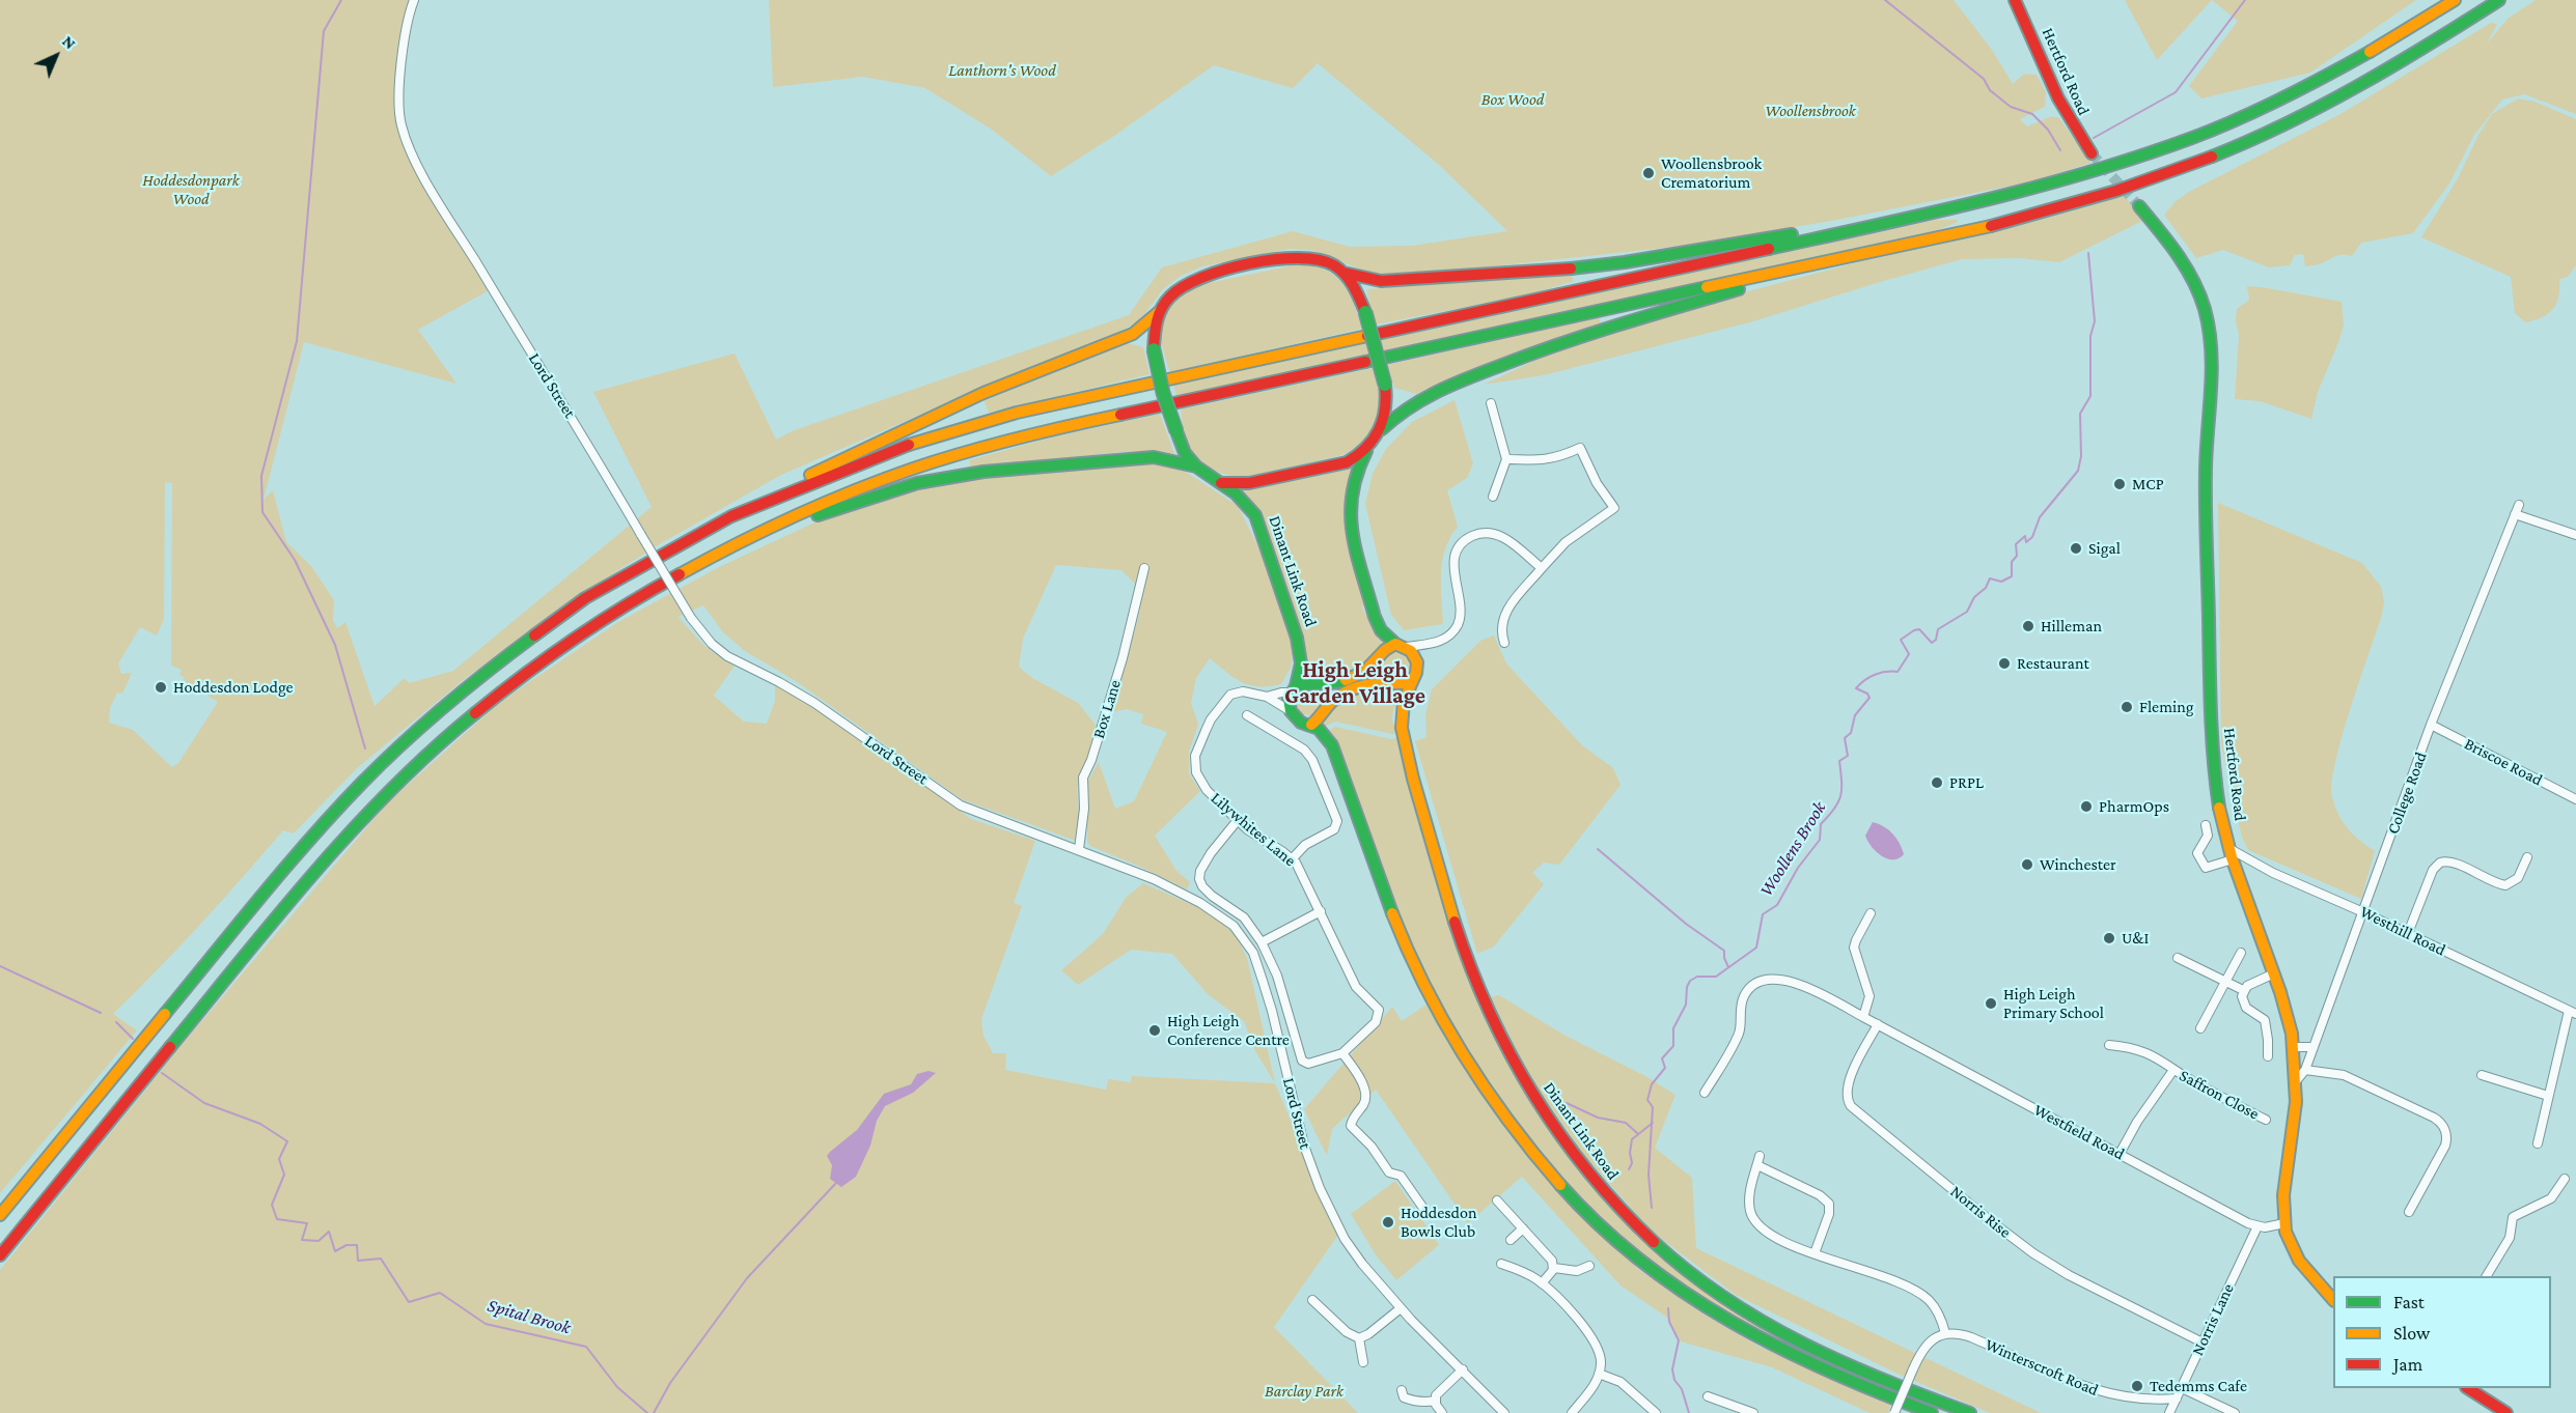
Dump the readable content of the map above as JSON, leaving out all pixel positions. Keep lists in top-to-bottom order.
{
  "streets": {
    "main road": ["Hertford Road", "Dinant Link Road"],
    "street": [
      "Lord Street",
      "Box Lane",
      "Briscoe Road",
      "College Road",
      "Lilywhites Lane",
      "Westhill Road",
      "Saffron Close",
      "Westfield Road",
      "Norris Rise",
      "Norris Lane",
      "Winterscroft Road"
    ]
  },
  "crossings": [
    ["Hertford Road", "College Road"],
    ["Hertford Road", "Westhill Road"],
    ["Lord Street", "Box Lane"],
    ["Dinant Link Road", "Lilywhites Lane"],
    ["Briscoe Road", "College Road"],
    ["College Road", "Westhill Road"],
    ["Saffron Close", "Westfield Road"],
    ["Westfield Road", "Norris Rise"],
    ["Westfield Road", "Norris Lane"],
    ["Norris Rise", "Norris Lane"],
    ["Norris Lane", "Winterscroft Road"]
  ],
  "districts": ["High Leigh Garden Village"],
  "water": ["Woollens Brook", "Spital Brook"],
  "parks": [
    "Lanthorn's Wood",
    "Box Wood",
    "Woollensbrook",
    "Hoddesdonpark Wood",
    "Barclay Park"
  ],
  "places": [
    "Woollensbrook Crematorium",
    "MCP",
    "Sigal",
    "Hilleman",
    "Restaurant",
    "Hoddesdon Lodge",
    "Fleming",
    "PRPL",
    "PharmOps",
    "Winchester",
    "U&I",
    "High Leigh Primary School",
    "High Leigh Conference Centre",
    "Hoddesdon Bowls Club",
    "Tedemms Cafe"
  ],
  "legend": ["Fast", "Slow", "Jam"],
  "north": "top right"
}
